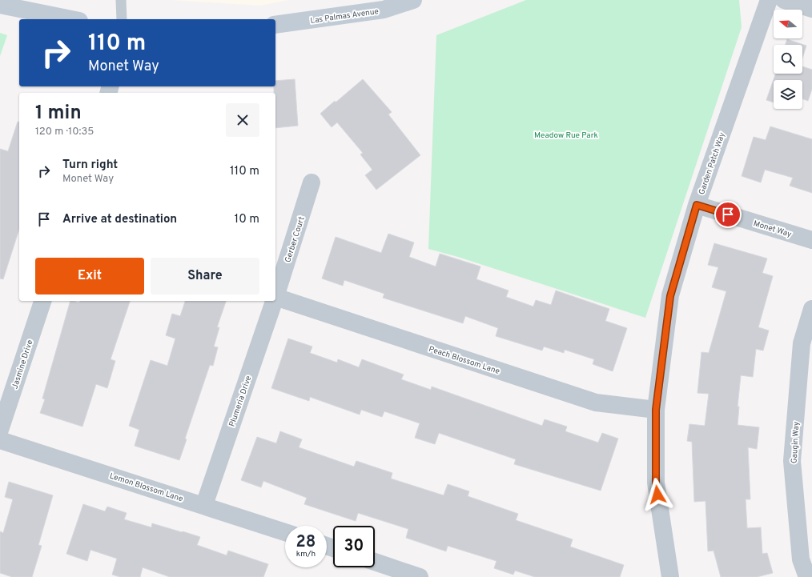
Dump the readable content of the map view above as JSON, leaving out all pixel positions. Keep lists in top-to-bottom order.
{
  "streets": {
    "street": [
      "Las Palmas Avenue",
      "Garden Patch Way",
      "Monet Way",
      "Gerber Court",
      "Peach Blossom Lane",
      "Jasmine Drive",
      "Plumeria Drive",
      "Gaugin Way",
      "Lemon Blossom Lane"
    ]
  },
  "crossings": [
    ["Garden Patch Way", "Monet Way"],
    ["Garden Patch Way", "Peach Blossom Lane"],
    ["Gerber Court", "Peach Blossom Lane"],
    ["Plumeria Drive", "Lemon Blossom Lane"]
  ],
  "parks": ["Meadow Rue Park"],
  "north": "left",
  "page": {
    "turn": ["110 m", "Monet Way"],
    "heading": ["1 min", "120 m · 10:35"],
    "list": [
      {
        "name": "Turn right",
        "note": "Monet Way",
        "value": "110 m"
      },
      {
        "name": "Arrive at destination",
        "value": "10 m"
      }
    ],
    "buttons": ["Exit", "Share"],
    "speed": "28 km/h",
    "limit": "30"
  }
}
